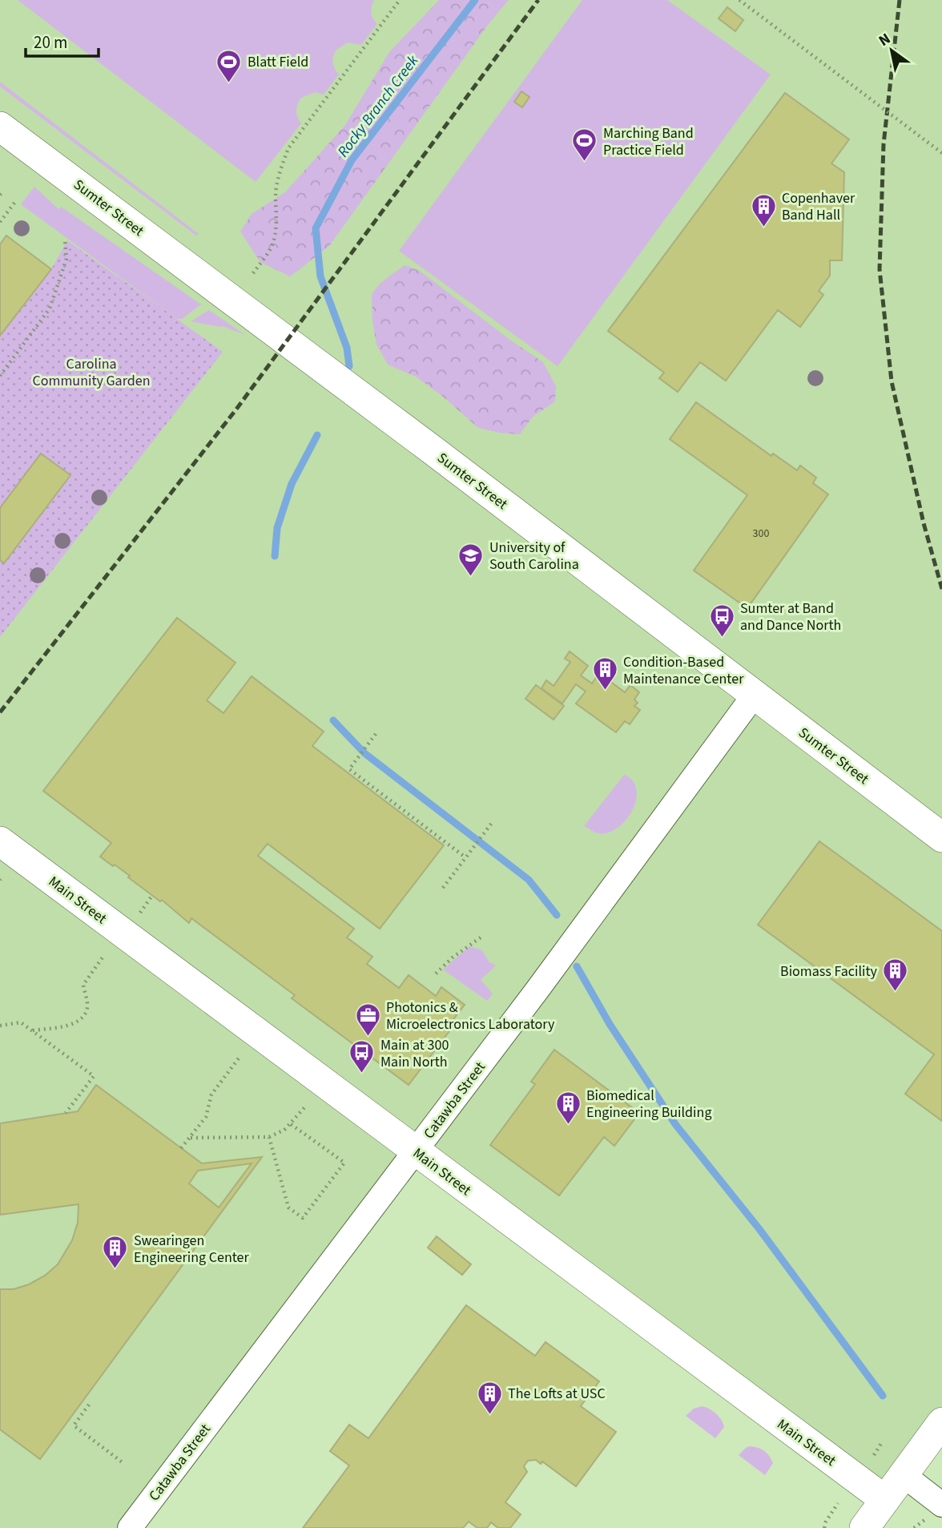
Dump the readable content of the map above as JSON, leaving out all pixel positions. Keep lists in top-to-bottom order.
{
  "streets": {
    "street": ["Sumter Street", "Main Street", "Catawba Street"]
  },
  "crossings": [
    ["Sumter Street", "Catawba Street"],
    ["Main Street", "Catawba Street"]
  ],
  "water": ["Rocky Branch Creek"],
  "parks": ["Carolina Community Garden"],
  "places": {
    "sports": ["Blatt Field", "Marching Band Practice Field"],
    "building": [
      "Copenhaver Band Hall",
      "Condition-Based Maintenance Center",
      "Biomass Facility",
      "Biomedical Engineering Building",
      "Swearingen Engineering Center",
      "The Lofts at USC"
    ],
    "school or university": ["University of South Carolina"],
    "bus stop": ["Sumter at Band and Dance North", "Main at 300 Main North"],
    "office": ["Photonics & Microelectronics Laboratory"]
  },
  "house_numbers": ["300"],
  "scale_bar": "20 m",
  "north": "top left"
}
